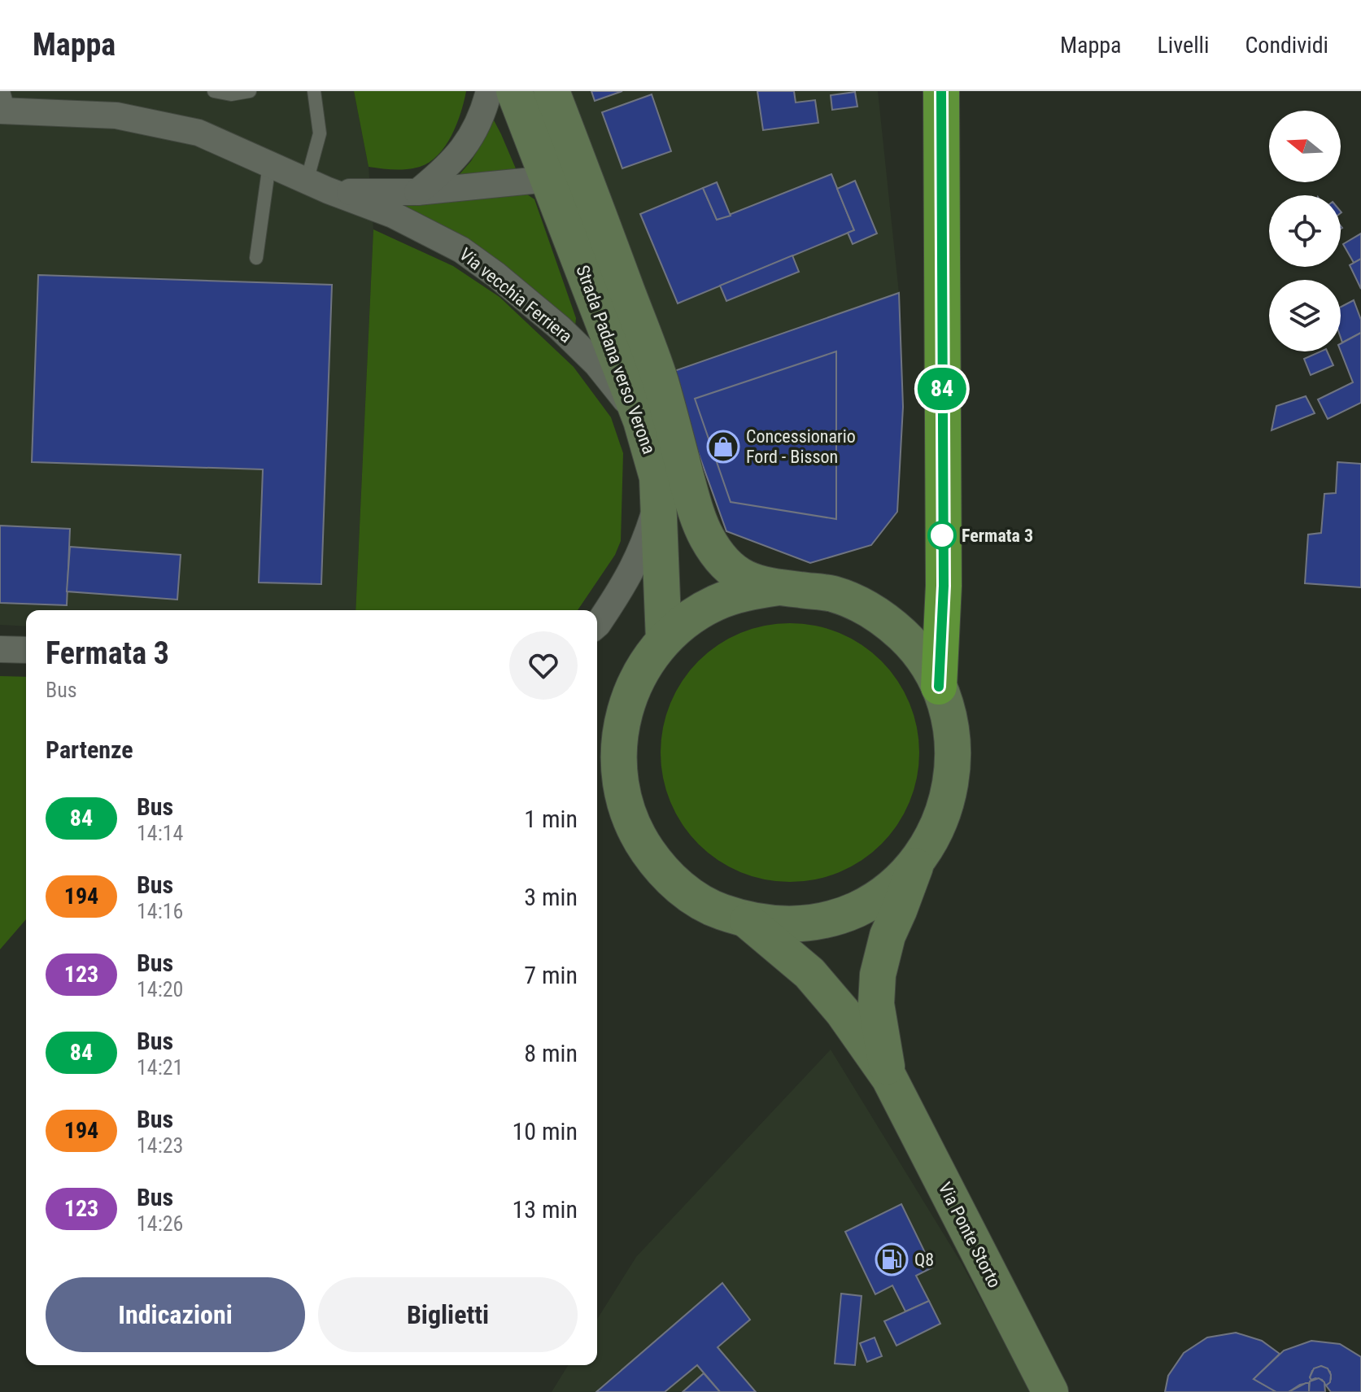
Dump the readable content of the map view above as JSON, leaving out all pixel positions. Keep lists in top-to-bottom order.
{
  "streets": {
    "main road": ["Strada Padana verso Verona", "Via Ponte Storto"],
    "street": ["Via vecchia Ferriera"]
  },
  "crossings": [
    ["Via vecchia Ferriera", "Strada Padana verso Verona"],
    ["Strada Padana verso Verona", "Via Ponte Storto"]
  ],
  "places": {
    "shop": ["Concessionario Ford - Bisson"],
    "other": ["Fermata 3"],
    "fuel station": ["Q8"]
  },
  "lines": ["bus line 84"],
  "north": "left",
  "page": {
    "header": "Mappa",
    "nav": ["Mappa", "Livelli", "Condividi"],
    "on_map": "84",
    "heading": [
      ["Fermata 3", "Bus"],
      "Partenze"
    ],
    "list": [
      {
        "mark": "84",
        "name": "Bus",
        "note": "14:14",
        "value": "1 min"
      },
      {
        "mark": "194",
        "name": "Bus",
        "note": "14:16",
        "value": "3 min"
      },
      {
        "mark": "123",
        "name": "Bus",
        "note": "14:20",
        "value": "7 min"
      },
      {
        "mark": "84",
        "name": "Bus",
        "note": "14:21",
        "value": "8 min"
      },
      {
        "mark": "194",
        "name": "Bus",
        "note": "14:23",
        "value": "10 min"
      },
      {
        "mark": "123",
        "name": "Bus",
        "note": "14:26",
        "value": "13 min"
      }
    ],
    "buttons": ["Indicazioni", "Biglietti"]
  }
}
